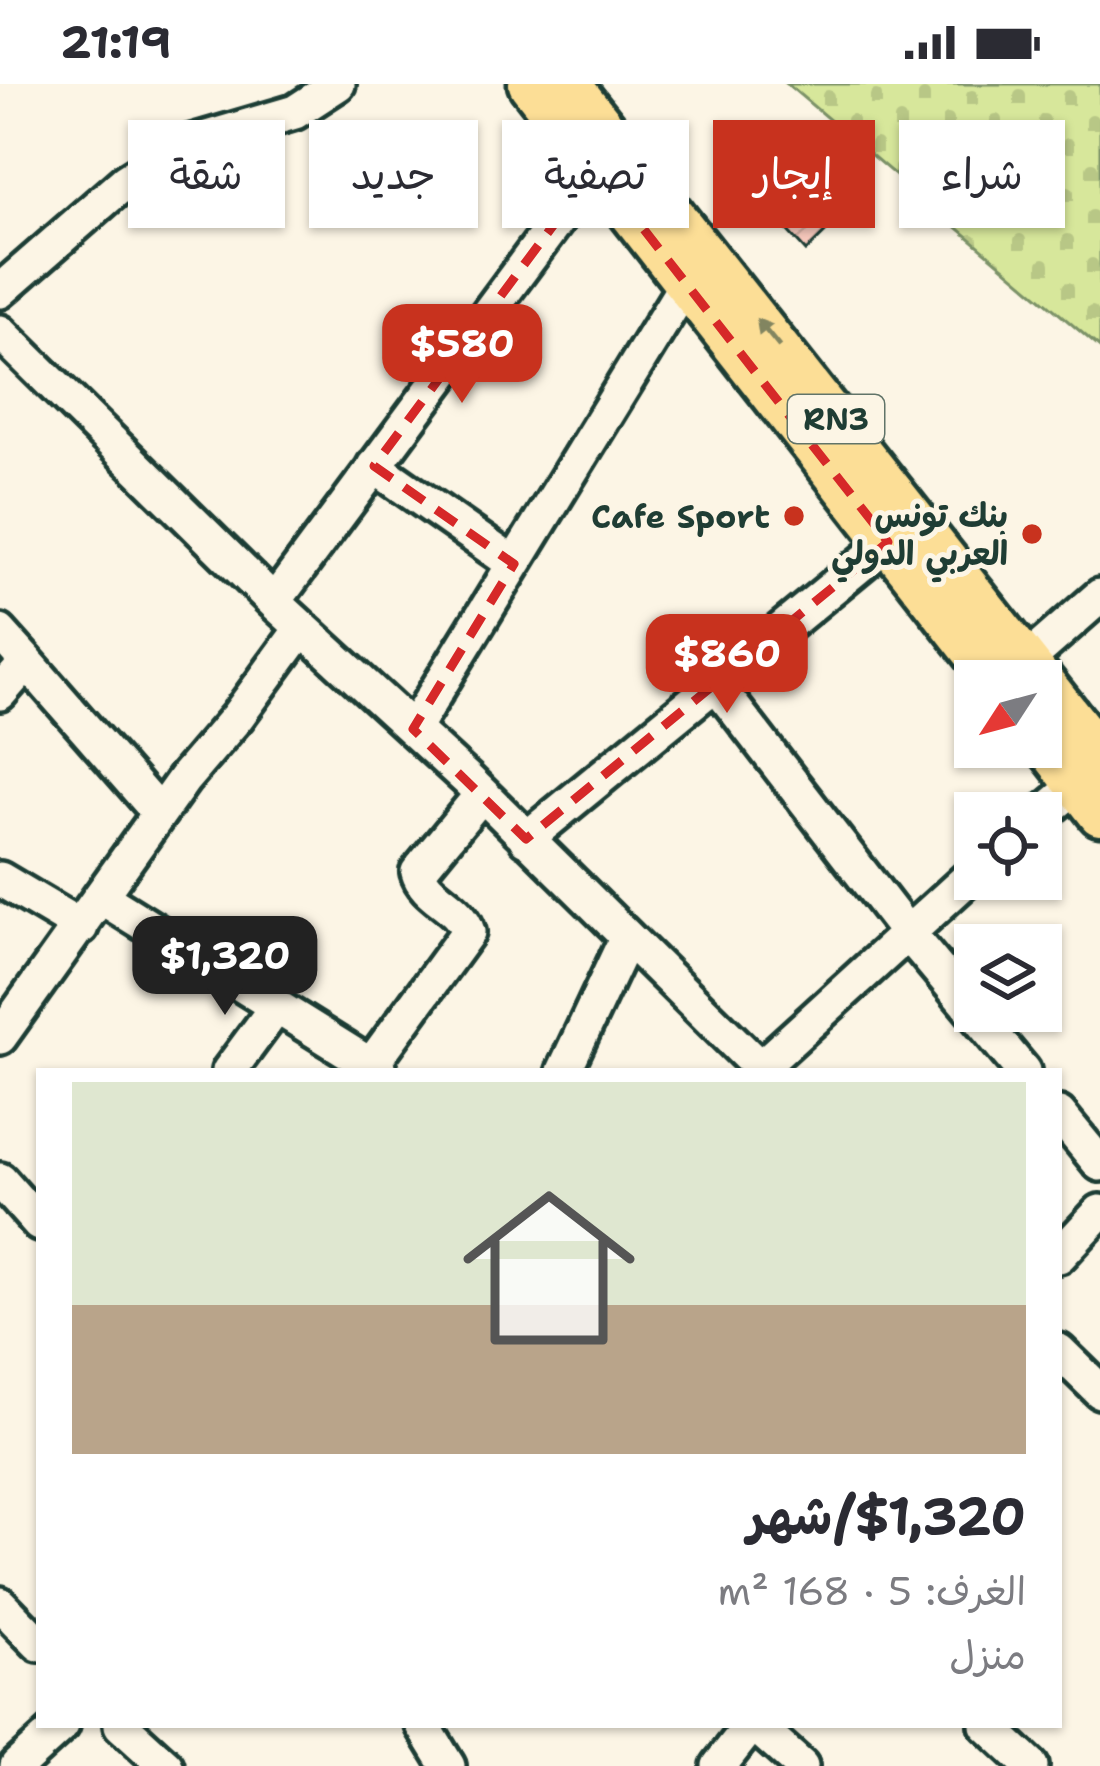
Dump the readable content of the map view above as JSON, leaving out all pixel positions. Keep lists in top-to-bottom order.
{
  "streets": {
    "main road": ["RN3"]
  },
  "places": ["Cafe Sport", "بنك تونس العربي الدولي"],
  "north": "bottom left",
  "page": {
    "status": "21:19",
    "chip": [
      "شراء",
      "إيجار",
      "تصفية",
      "جديد",
      "شقة"
    ],
    "price": ["$580", "$860", "$1,320"],
    "list": [
      {
        "name": "$1,320/شهر",
        "note": "الغرف: 5 · 168 m² · منزل"
      }
    ]
  }
}
